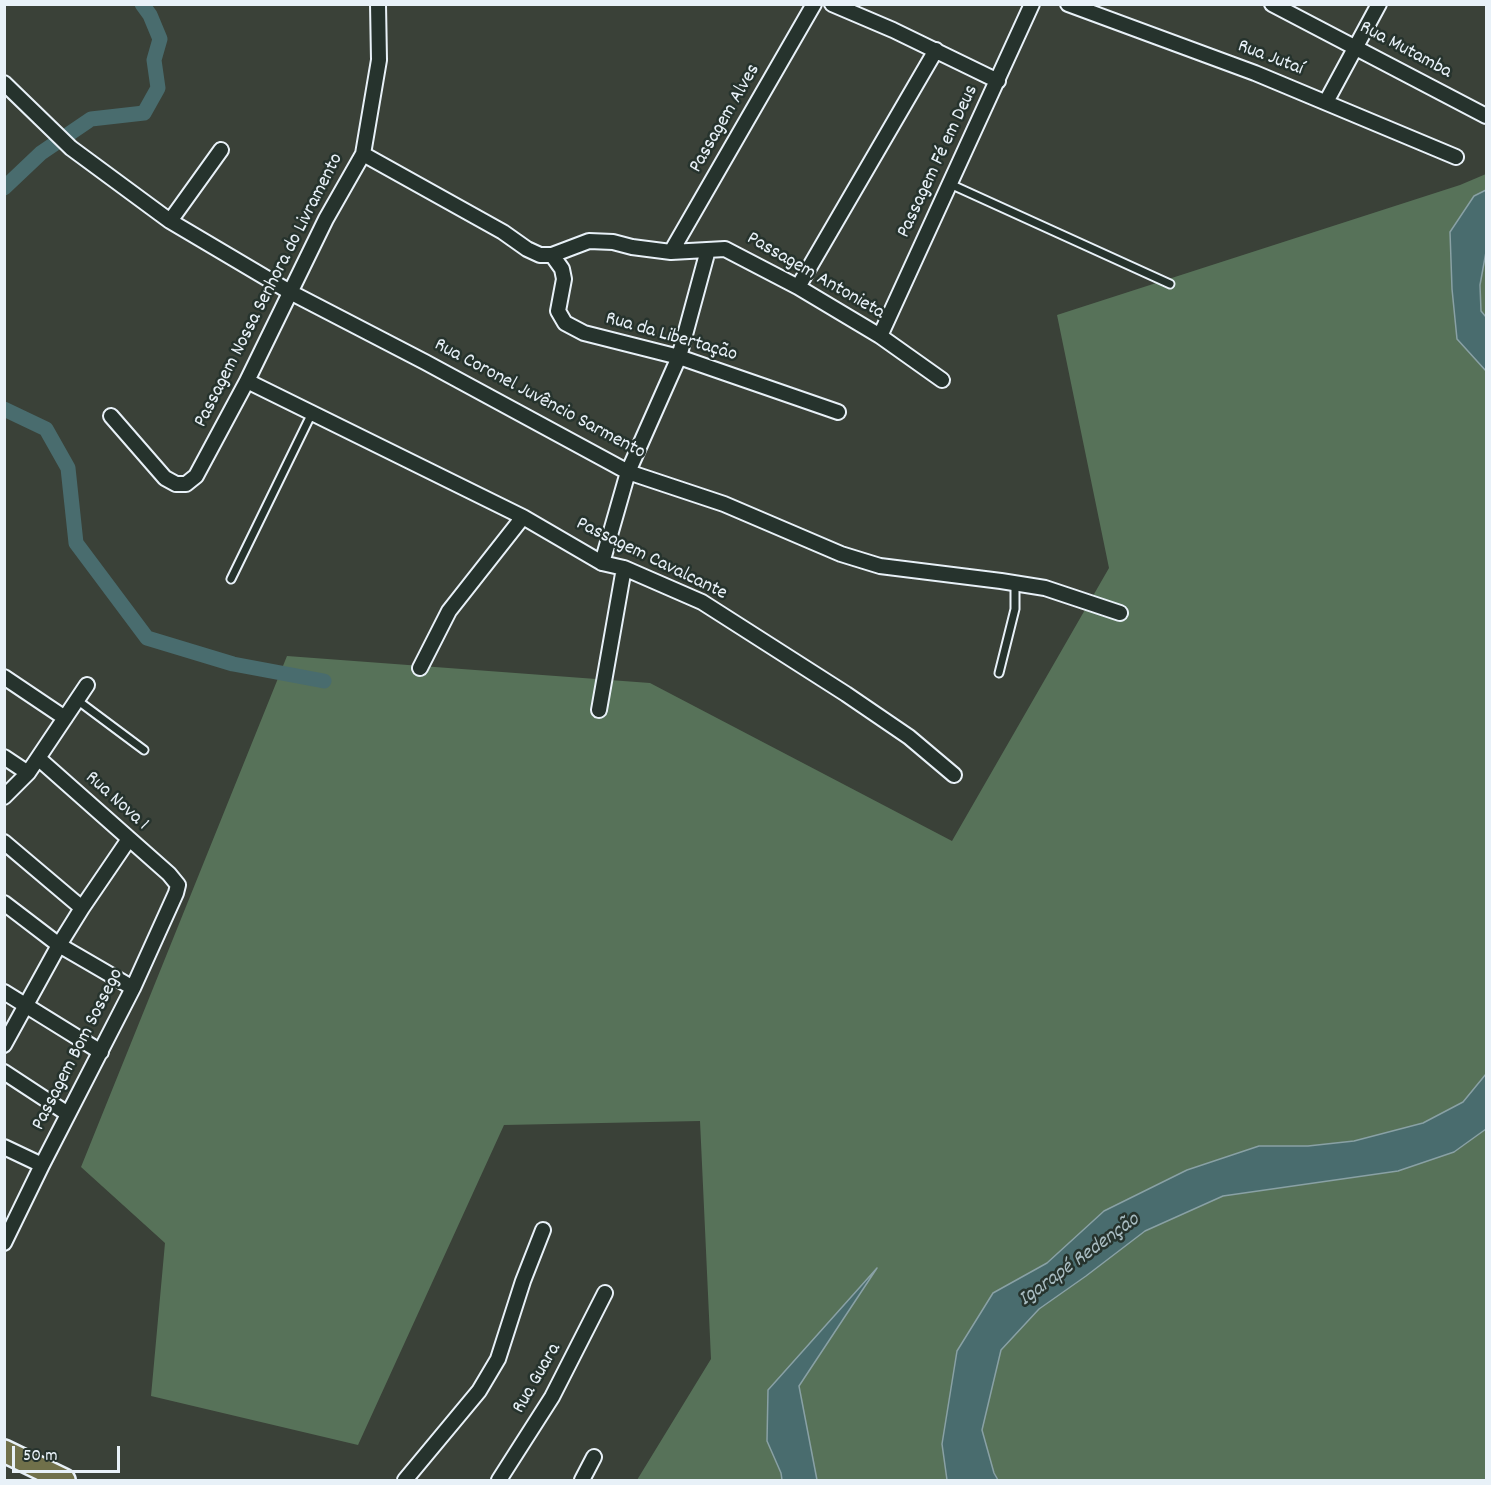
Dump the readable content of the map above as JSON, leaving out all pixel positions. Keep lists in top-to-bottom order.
{
  "streets": {
    "street": [
      "Rua Mutamba",
      "Rua Jutaí",
      "Passagem Alves",
      "Passagem Fé em Deus",
      "Passagem Antonieta",
      "Passagem Nossa Senhora do Livramento",
      "Rua da Libertação",
      "Rua Coronel Juvêncio Sarmento",
      "Passagem Cavalcante",
      "Rua Nova 1",
      "Passagem Bom Sossego",
      "Rua Guara"
    ]
  },
  "crossings": [
    ["Passagem Alves", "Passagem Antonieta"],
    ["Passagem Fé em Deus", "Passagem Antonieta"],
    ["Passagem Antonieta", "Rua da Libertação"],
    ["Passagem Nossa Senhora do Livramento", "Rua Coronel Juvêncio Sarmento"],
    ["Passagem Nossa Senhora do Livramento", "Passagem Cavalcante"],
    ["Rua Nova 1", "Passagem Bom Sossego"]
  ],
  "water": ["Igarapé Redenção"],
  "scale_bar": "50 m"
}
